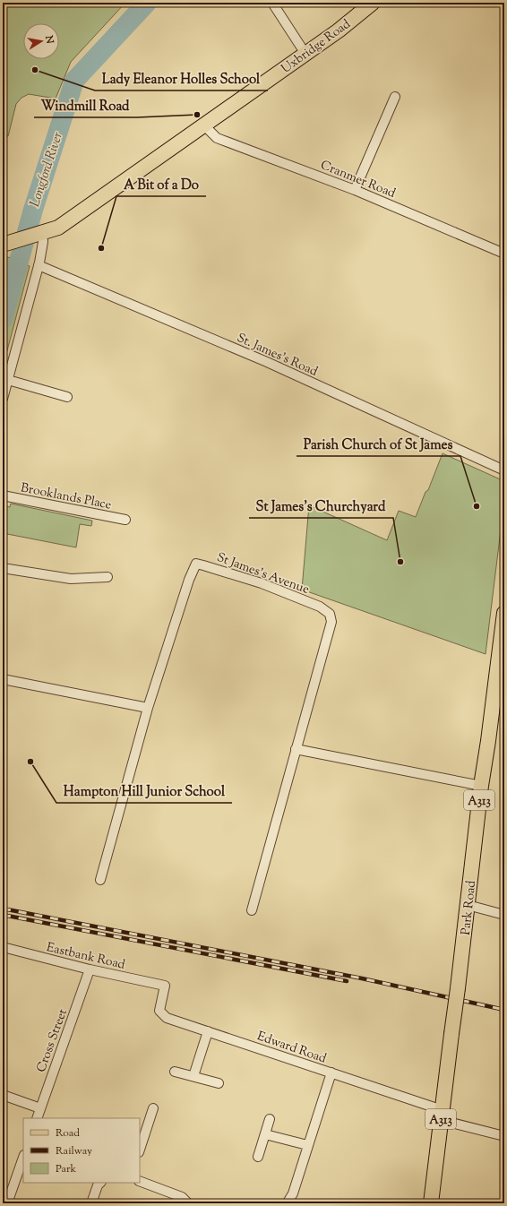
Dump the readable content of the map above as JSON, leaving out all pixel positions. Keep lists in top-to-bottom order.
{
  "streets": {
    "main road": ["Uxbridge Road", "A313", "Park Road"],
    "street": [
      "Cranmer Road",
      "St. James's Road",
      "Brooklands Place",
      "St James's Avenue",
      "Eastbank Road",
      "Cross Street",
      "Edward Road"
    ]
  },
  "crossings": [
    ["Uxbridge Road", "Cranmer Road"],
    ["Park Road", "Edward Road"],
    ["Eastbank Road", "Cross Street"],
    ["Eastbank Road", "Edward Road"]
  ],
  "water": ["Longford River"],
  "places": [
    "Lady Eleanor Holles School",
    "Windmill Road",
    "A Bit of a Do",
    "Parish Church of St James",
    "St James's Churchyard",
    "Hampton Hill Junior School"
  ],
  "legend": ["Road", "Railway", "Park"],
  "north": "right"
}
